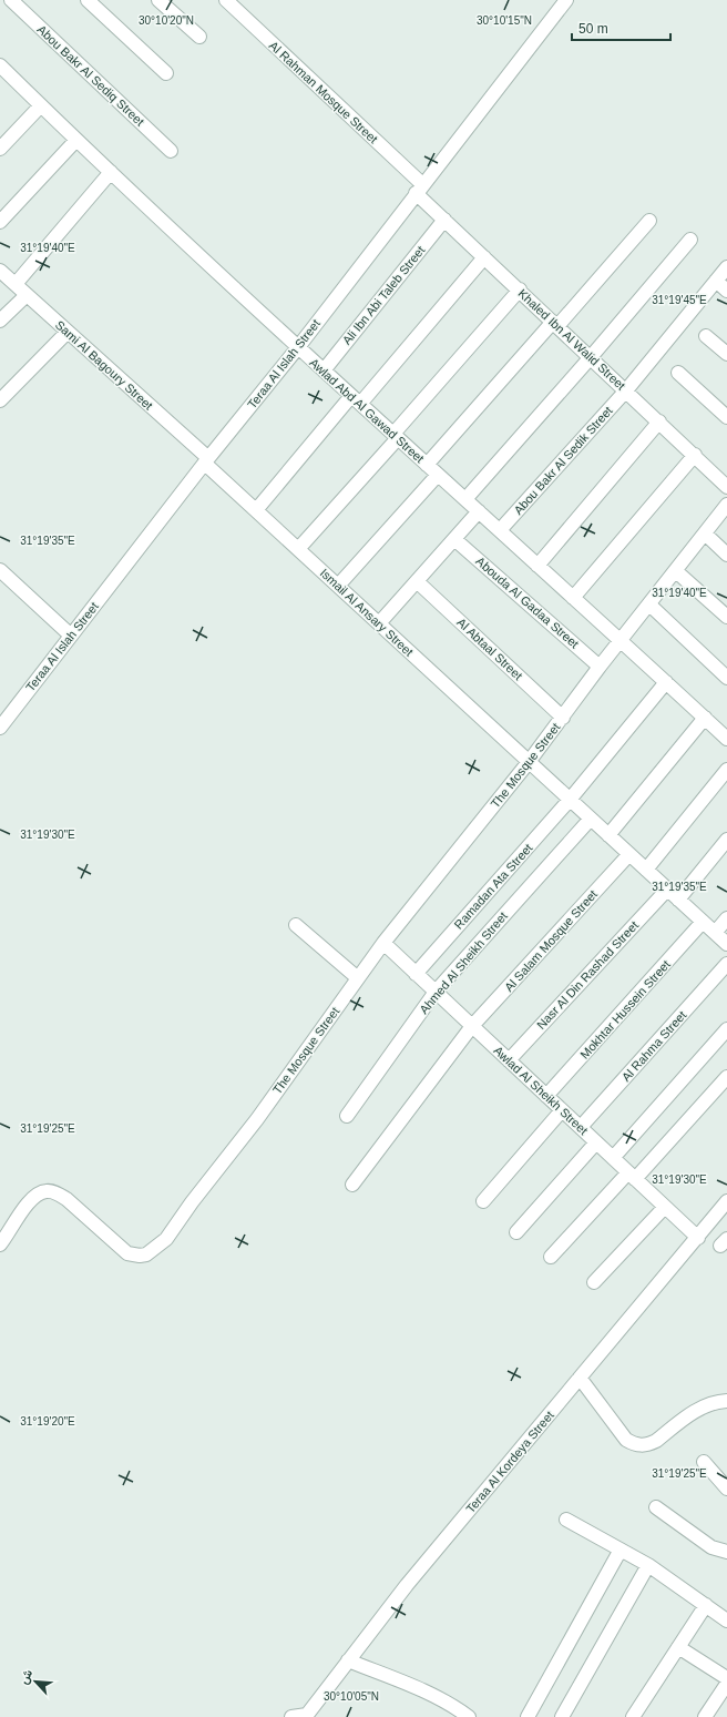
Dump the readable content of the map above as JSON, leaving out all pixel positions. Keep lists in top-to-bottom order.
{
  "streets": {
    "street": [
      "Abou Bakr Al Sediq Street",
      "Al Rahman Mosque Street",
      "Ali Ibn Abi Taleb Street",
      "Khaled Ibn Al Walid Street",
      "Teraa Al Islah Street",
      "Sami Al Bagoury Street",
      "Awlad Abd Al Gawad Street",
      "Abou Bakr Al Sedik Street",
      "Abouda Al Gadaa Street",
      "Ismail Al Ansary Street",
      "Al Abtaal Street",
      "The Mosque Street",
      "Ramadan Ata Street",
      "Al Salam Mosque Street",
      "Ahmed Al Sheikh Street",
      "Nasr Al Din Rashad Street",
      "Mokhtar Hussein Street",
      "Al Rahma Street",
      "Awlad Al Sheikh Street",
      "Teraa Al Kordeya Street"
    ]
  },
  "crossings": [
    ["Al Rahman Mosque Street", "Khaled Ibn Al Walid Street"],
    ["Al Rahman Mosque Street", "Teraa Al Islah Street"],
    ["Ali Ibn Abi Taleb Street", "Khaled Ibn Al Walid Street"],
    ["Ali Ibn Abi Taleb Street", "Awlad Abd Al Gawad Street"],
    ["Khaled Ibn Al Walid Street", "Teraa Al Islah Street"],
    ["Khaled Ibn Al Walid Street", "Abou Bakr Al Sedik Street"],
    ["Teraa Al Islah Street", "Sami Al Bagoury Street"],
    ["Teraa Al Islah Street", "Awlad Abd Al Gawad Street"],
    ["Teraa Al Islah Street", "Ismail Al Ansary Street"],
    ["Sami Al Bagoury Street", "Ismail Al Ansary Street"],
    ["Awlad Abd Al Gawad Street", "Abou Bakr Al Sedik Street"],
    ["Awlad Abd Al Gawad Street", "The Mosque Street"],
    ["Awlad Abd Al Gawad Street", "Ramadan Ata Street"],
    ["Abouda Al Gadaa Street", "The Mosque Street"],
    ["Ismail Al Ansary Street", "The Mosque Street"],
    ["Ismail Al Ansary Street", "Ramadan Ata Street"],
    ["Ismail Al Ansary Street", "Al Salam Mosque Street"],
    ["Ismail Al Ansary Street", "Ahmed Al Sheikh Street"],
    ["Ismail Al Ansary Street", "Nasr Al Din Rashad Street"],
    ["Ismail Al Ansary Street", "Mokhtar Hussein Street"],
    ["Al Abtaal Street", "The Mosque Street"],
    ["The Mosque Street", "Awlad Al Sheikh Street"],
    ["Ramadan Ata Street", "Awlad Al Sheikh Street"],
    ["Al Salam Mosque Street", "Awlad Al Sheikh Street"],
    ["Ahmed Al Sheikh Street", "Awlad Al Sheikh Street"],
    ["Nasr Al Din Rashad Street", "Awlad Al Sheikh Street"],
    ["Mokhtar Hussein Street", "Awlad Al Sheikh Street"],
    ["Al Rahma Street", "Awlad Al Sheikh Street"],
    ["Awlad Al Sheikh Street", "Teraa Al Kordeya Street"]
  ],
  "scale_bar": "50 m",
  "north": "top left",
  "coordinates": [
    "30°10'15\"N",
    "30°10'20\"N",
    "31°19'40\"E",
    "31°19'45\"E",
    "31°19'35\"E",
    "31°19'30\"E",
    "31°19'25\"E",
    "31°19'20\"E",
    "30°10'05\"N"
  ]
}
